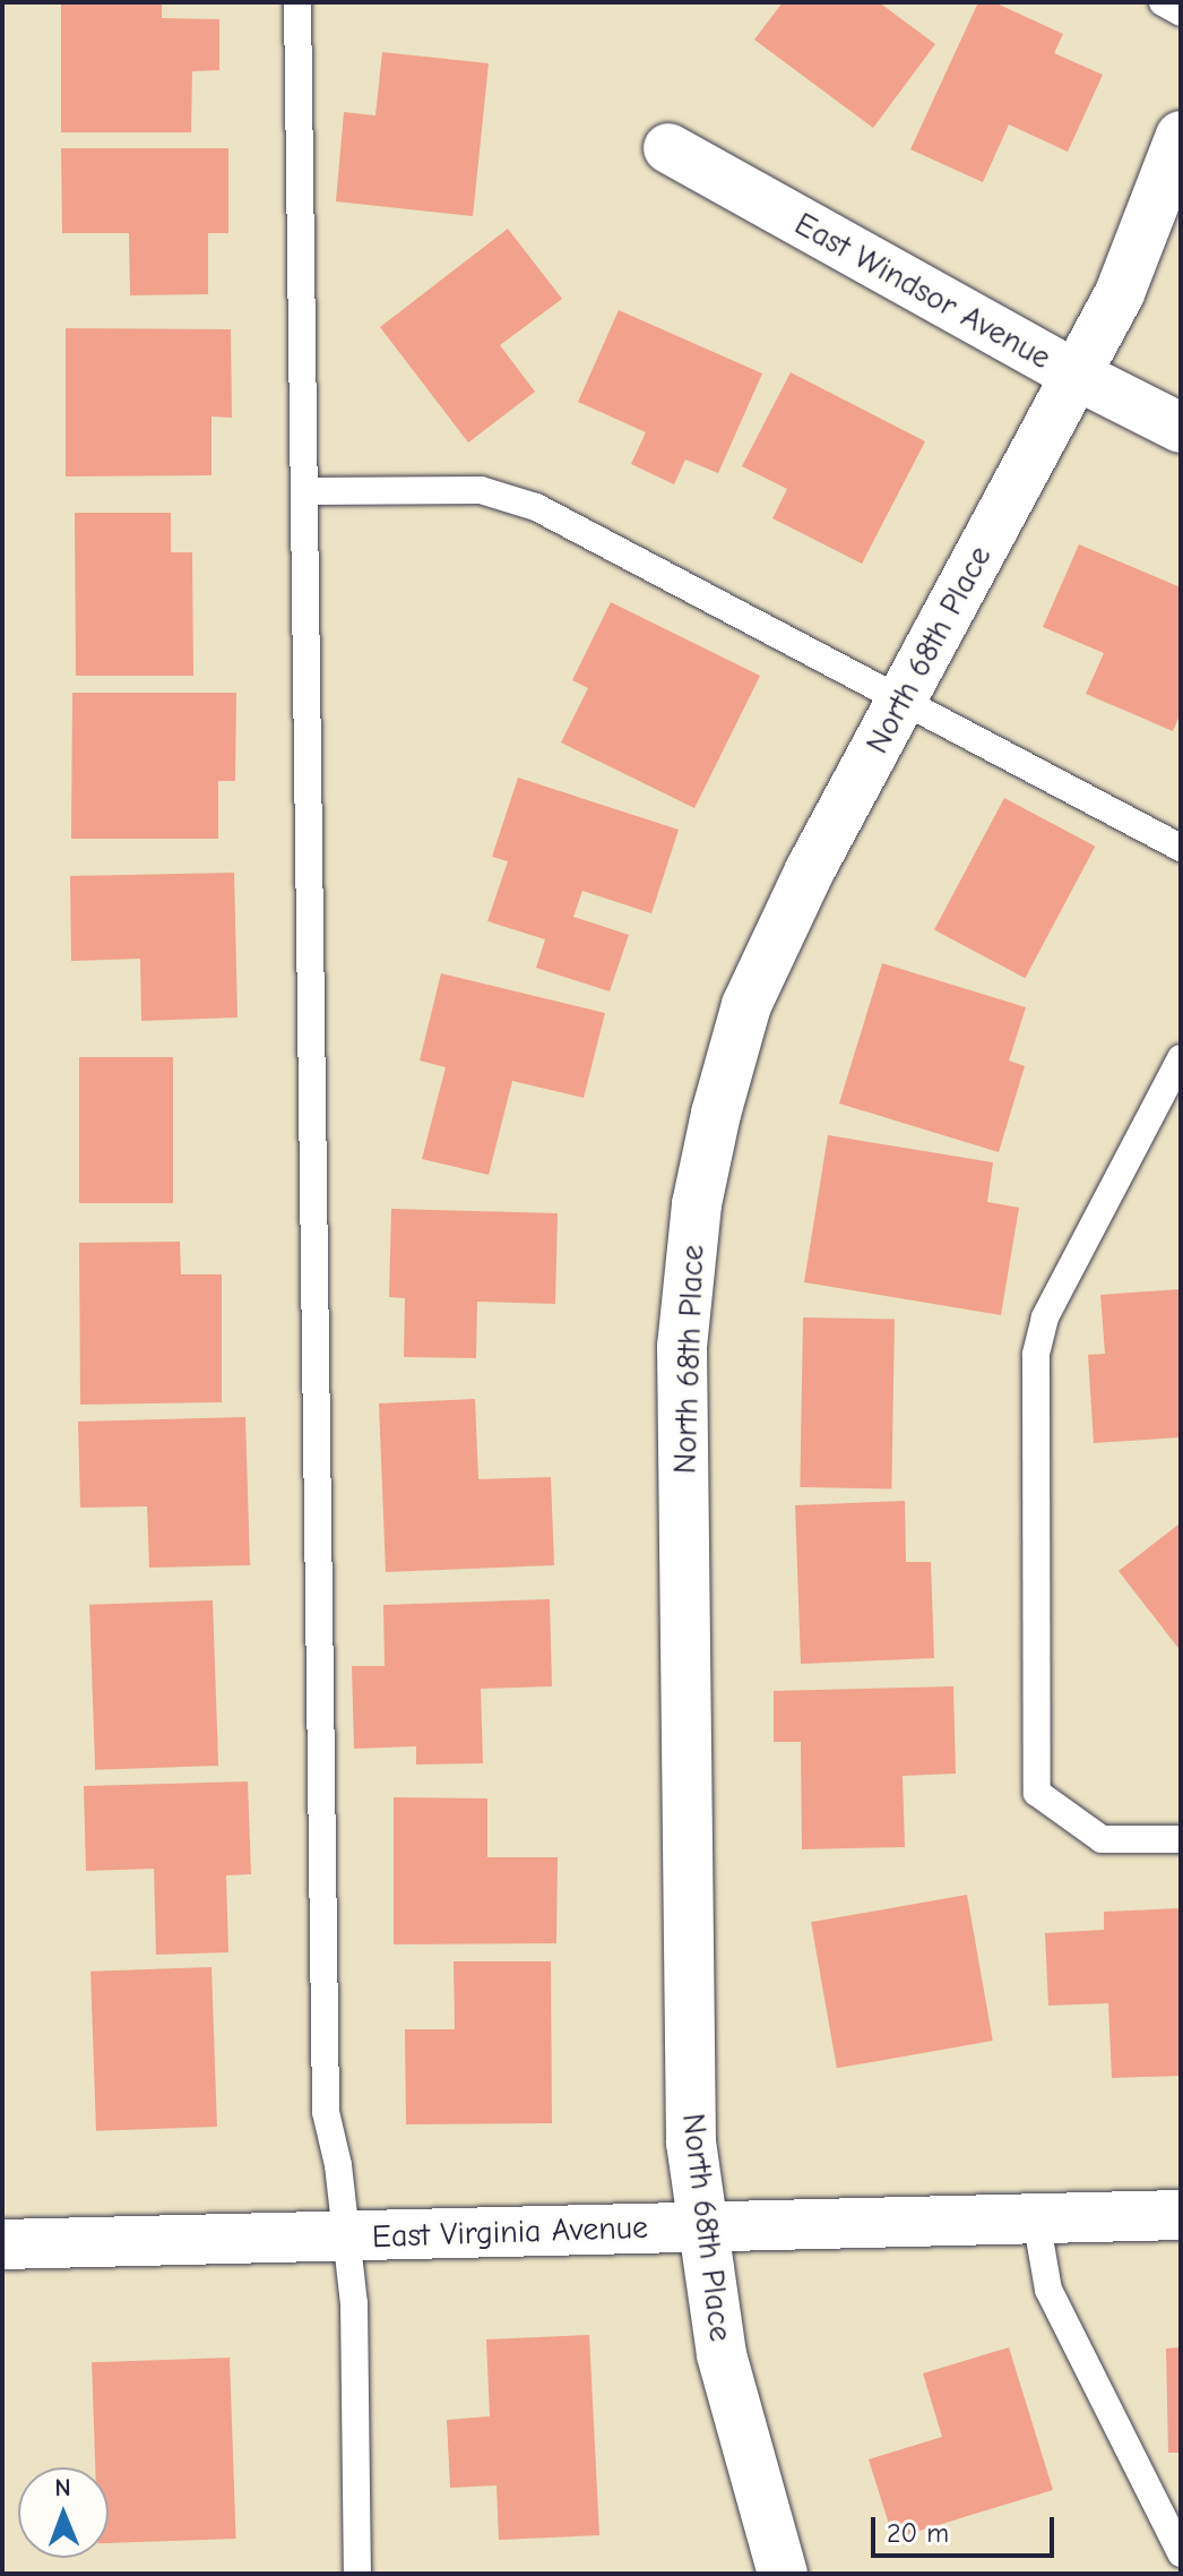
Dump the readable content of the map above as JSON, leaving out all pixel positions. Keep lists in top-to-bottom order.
{
  "streets": {
    "street": ["East Windsor Avenue", "North 68th Place", "East Virginia Avenue"]
  },
  "crossings": [
    ["East Windsor Avenue", "North 68th Place"],
    ["North 68th Place", "East Virginia Avenue"]
  ],
  "scale_bar": "20 m",
  "north": "top"
}
